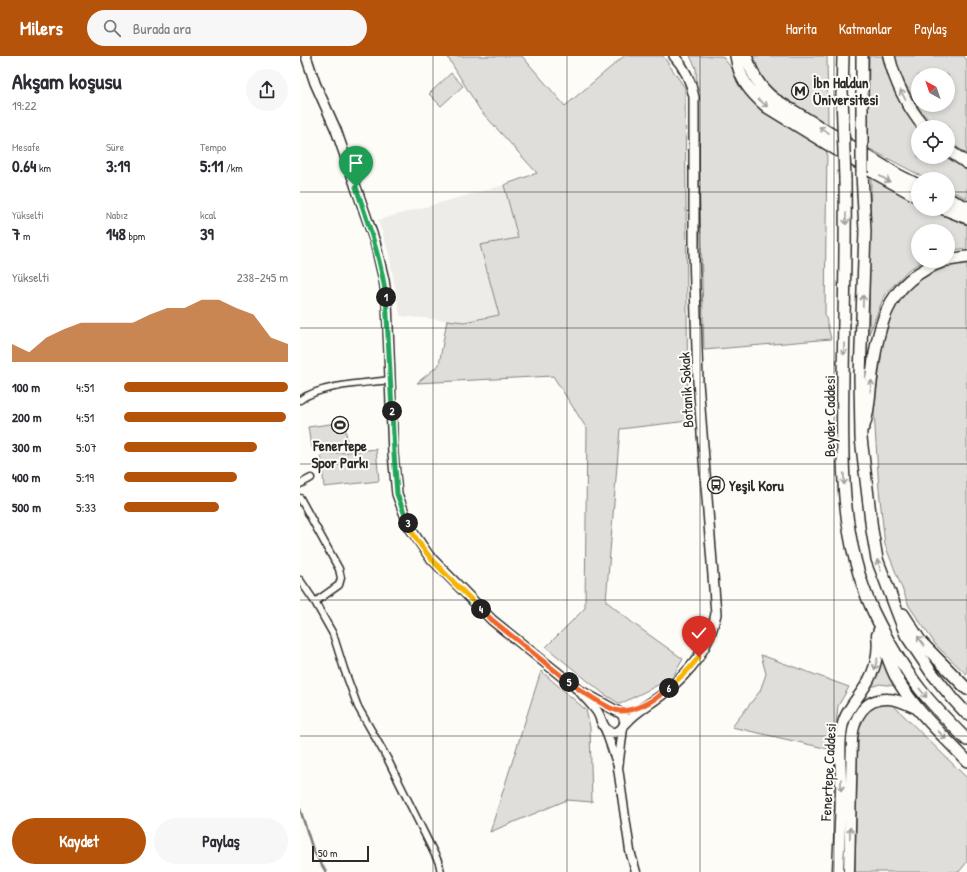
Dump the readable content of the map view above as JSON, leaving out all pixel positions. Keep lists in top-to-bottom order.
{
  "streets": {
    "highway": ["Beyder Caddesi"],
    "main road": ["Botanik Sokak", "Fenertepe Caddesi"]
  },
  "crossings": [
    ["Beyder Caddesi", "Fenertepe Caddesi"]
  ],
  "places": {
    "metro station": ["İbn Haldun Üniversitesi"],
    "sports": ["Fenertepe Spor Parkı"],
    "bus stop": ["Yeşil Koru"]
  },
  "scale_bar": "50 m",
  "north": "top left",
  "page": {
    "header": "Milers",
    "search": "Burada ara",
    "nav": ["Harita", "Katmanlar", "Paylaş"],
    "heading": ["Akşam koşusu", "19:22"],
    "map_buttons": ["+", "−"],
    "stats": [
      ["Mesafe", "0.64 km"],
      ["Süre", "3:19"],
      ["Tempo", "5:11 /km"],
      ["Yükselti", "7 m"],
      ["Nabız", "148 bpm"],
      ["kcal", "39"]
    ],
    "chart": ["Yükselti", "238–245 m"],
    "pins": [
      "1",
      "2",
      "3",
      "4",
      "5",
      "6"
    ],
    "list": [
      {
        "name": "100 m",
        "note": "4:51"
      },
      {
        "name": "200 m",
        "note": "4:51"
      },
      {
        "name": "300 m",
        "note": "5:07"
      },
      {
        "name": "400 m",
        "note": "5:19"
      },
      {
        "name": "500 m",
        "note": "5:33"
      }
    ],
    "buttons": ["Kaydet", "Paylaş"],
    "scale": "50 m"
  }
}
